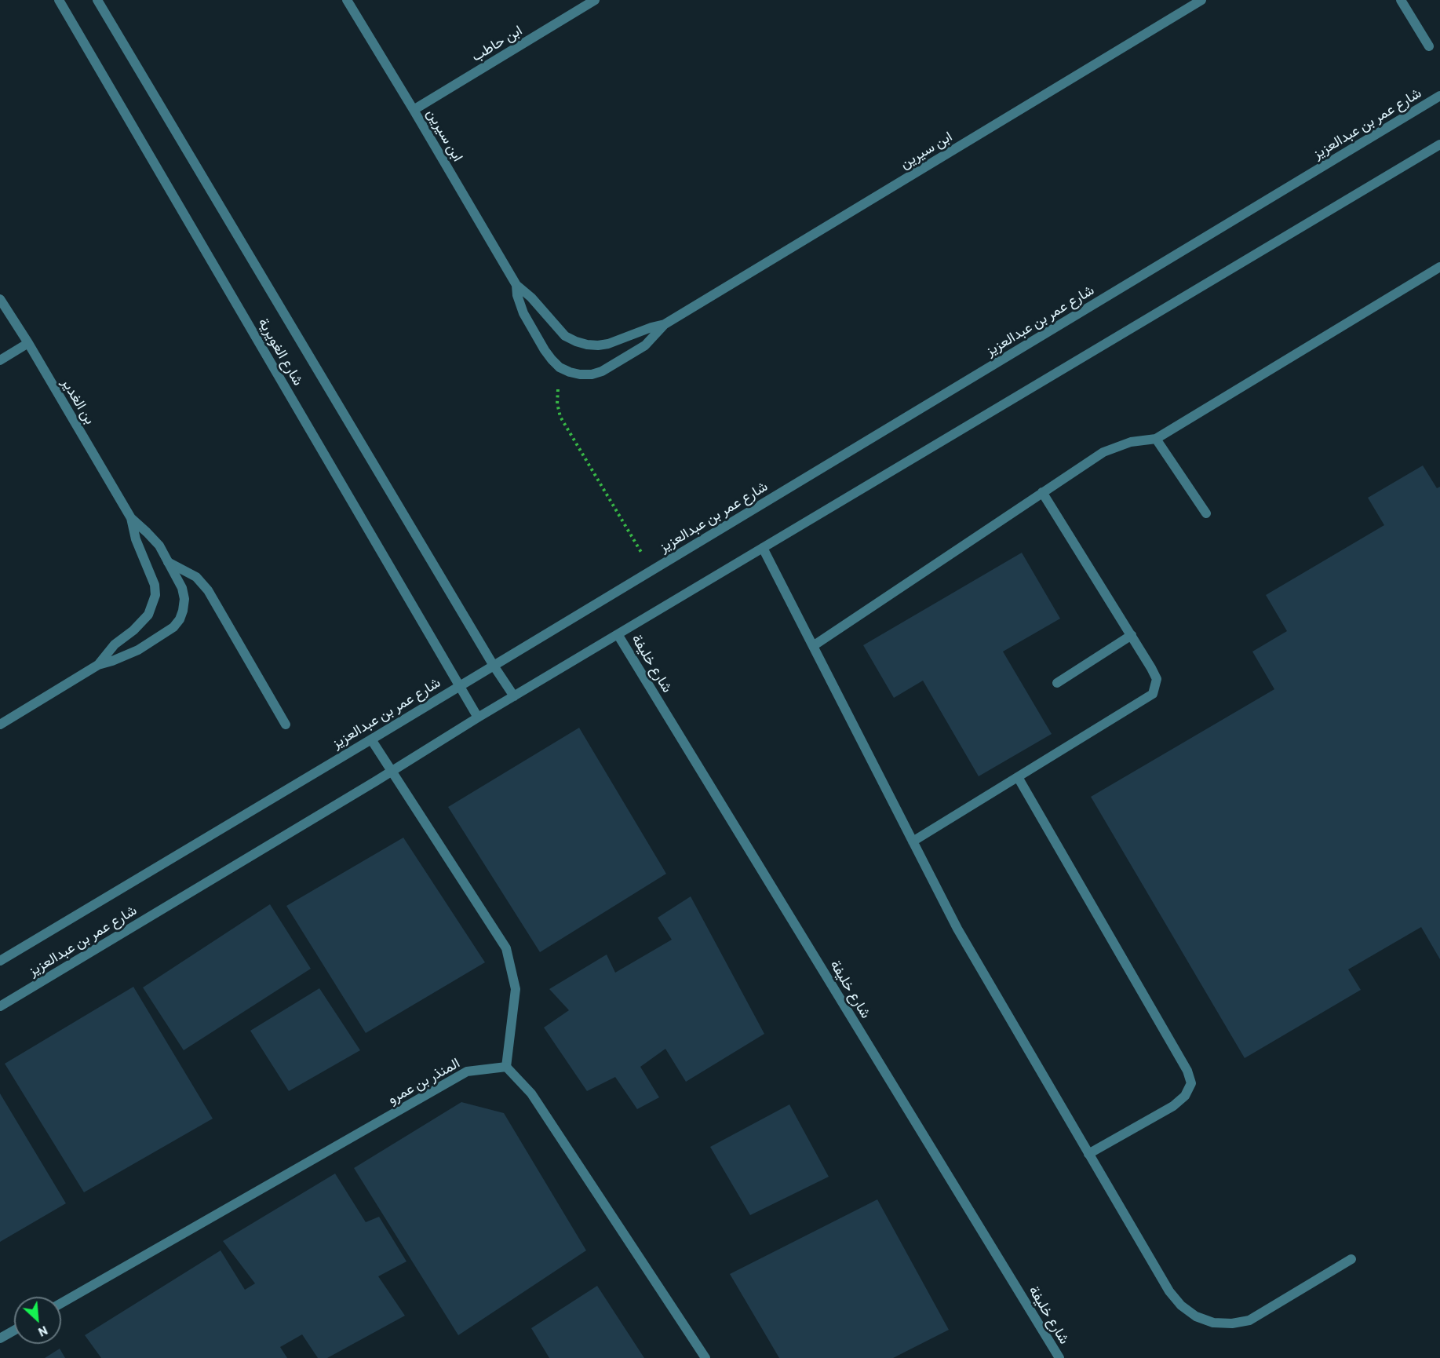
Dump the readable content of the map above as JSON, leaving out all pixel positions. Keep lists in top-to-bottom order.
{
  "streets": {
    "street": [
      "ابن حاطب",
      "شارع عمر بن عبدالعزيز",
      "ابن سيرين",
      "شارع الغويرية",
      "بن الغدير",
      "شارع خليفة",
      "المنذر بن عمرو"
    ]
  },
  "crossings": [
    ["ابن حاطب", "ابن سيرين"],
    ["شارع عمر بن عبدالعزيز", "شارع الغويرية"],
    ["شارع عمر بن عبدالعزيز", "شارع خليفة"]
  ],
  "north": "bottom right"
}
